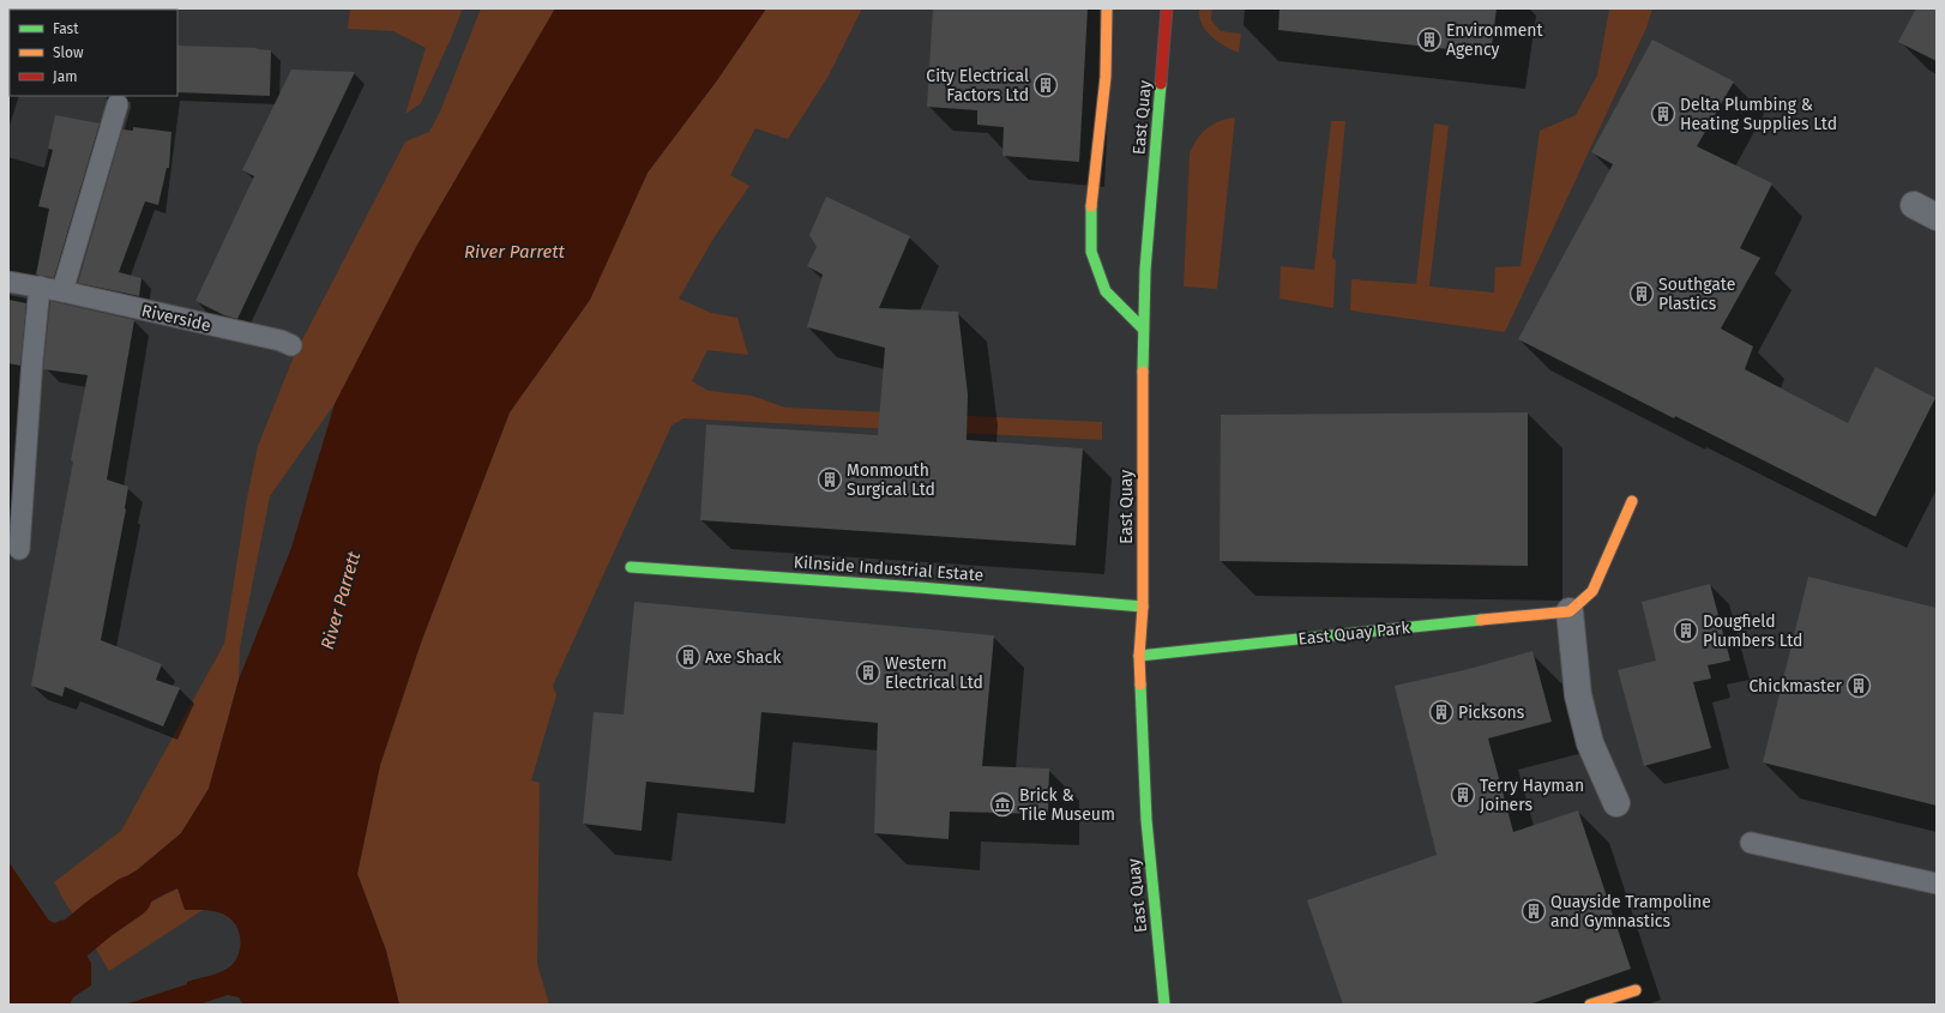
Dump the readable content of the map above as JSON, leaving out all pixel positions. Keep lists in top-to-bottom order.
{
  "streets": {
    "street": ["East Quay", "Kilnside Industrial Estate", "East Quay Park"],
    "lane": ["Riverside"]
  },
  "crossings": [
    ["East Quay", "Kilnside Industrial Estate"],
    ["East Quay", "East Quay Park"]
  ],
  "water": ["River Parrett"],
  "places": {
    "building": [
      "Environment Agency",
      "City Electrical Factors Ltd",
      "Delta Plumbing & Heating Supplies Ltd",
      "Southgate Plastics",
      "Monmouth Surgical Ltd",
      "Dougfield Plumbers Ltd",
      "Axe Shack",
      "Western Electrical Ltd",
      "Chickmaster",
      "Picksons",
      "Terry Hayman Joiners",
      "Quayside Trampoline and Gymnastics"
    ],
    "museum": ["Brick & Tile Museum"]
  },
  "legend": ["Fast", "Slow", "Jam"]
}
